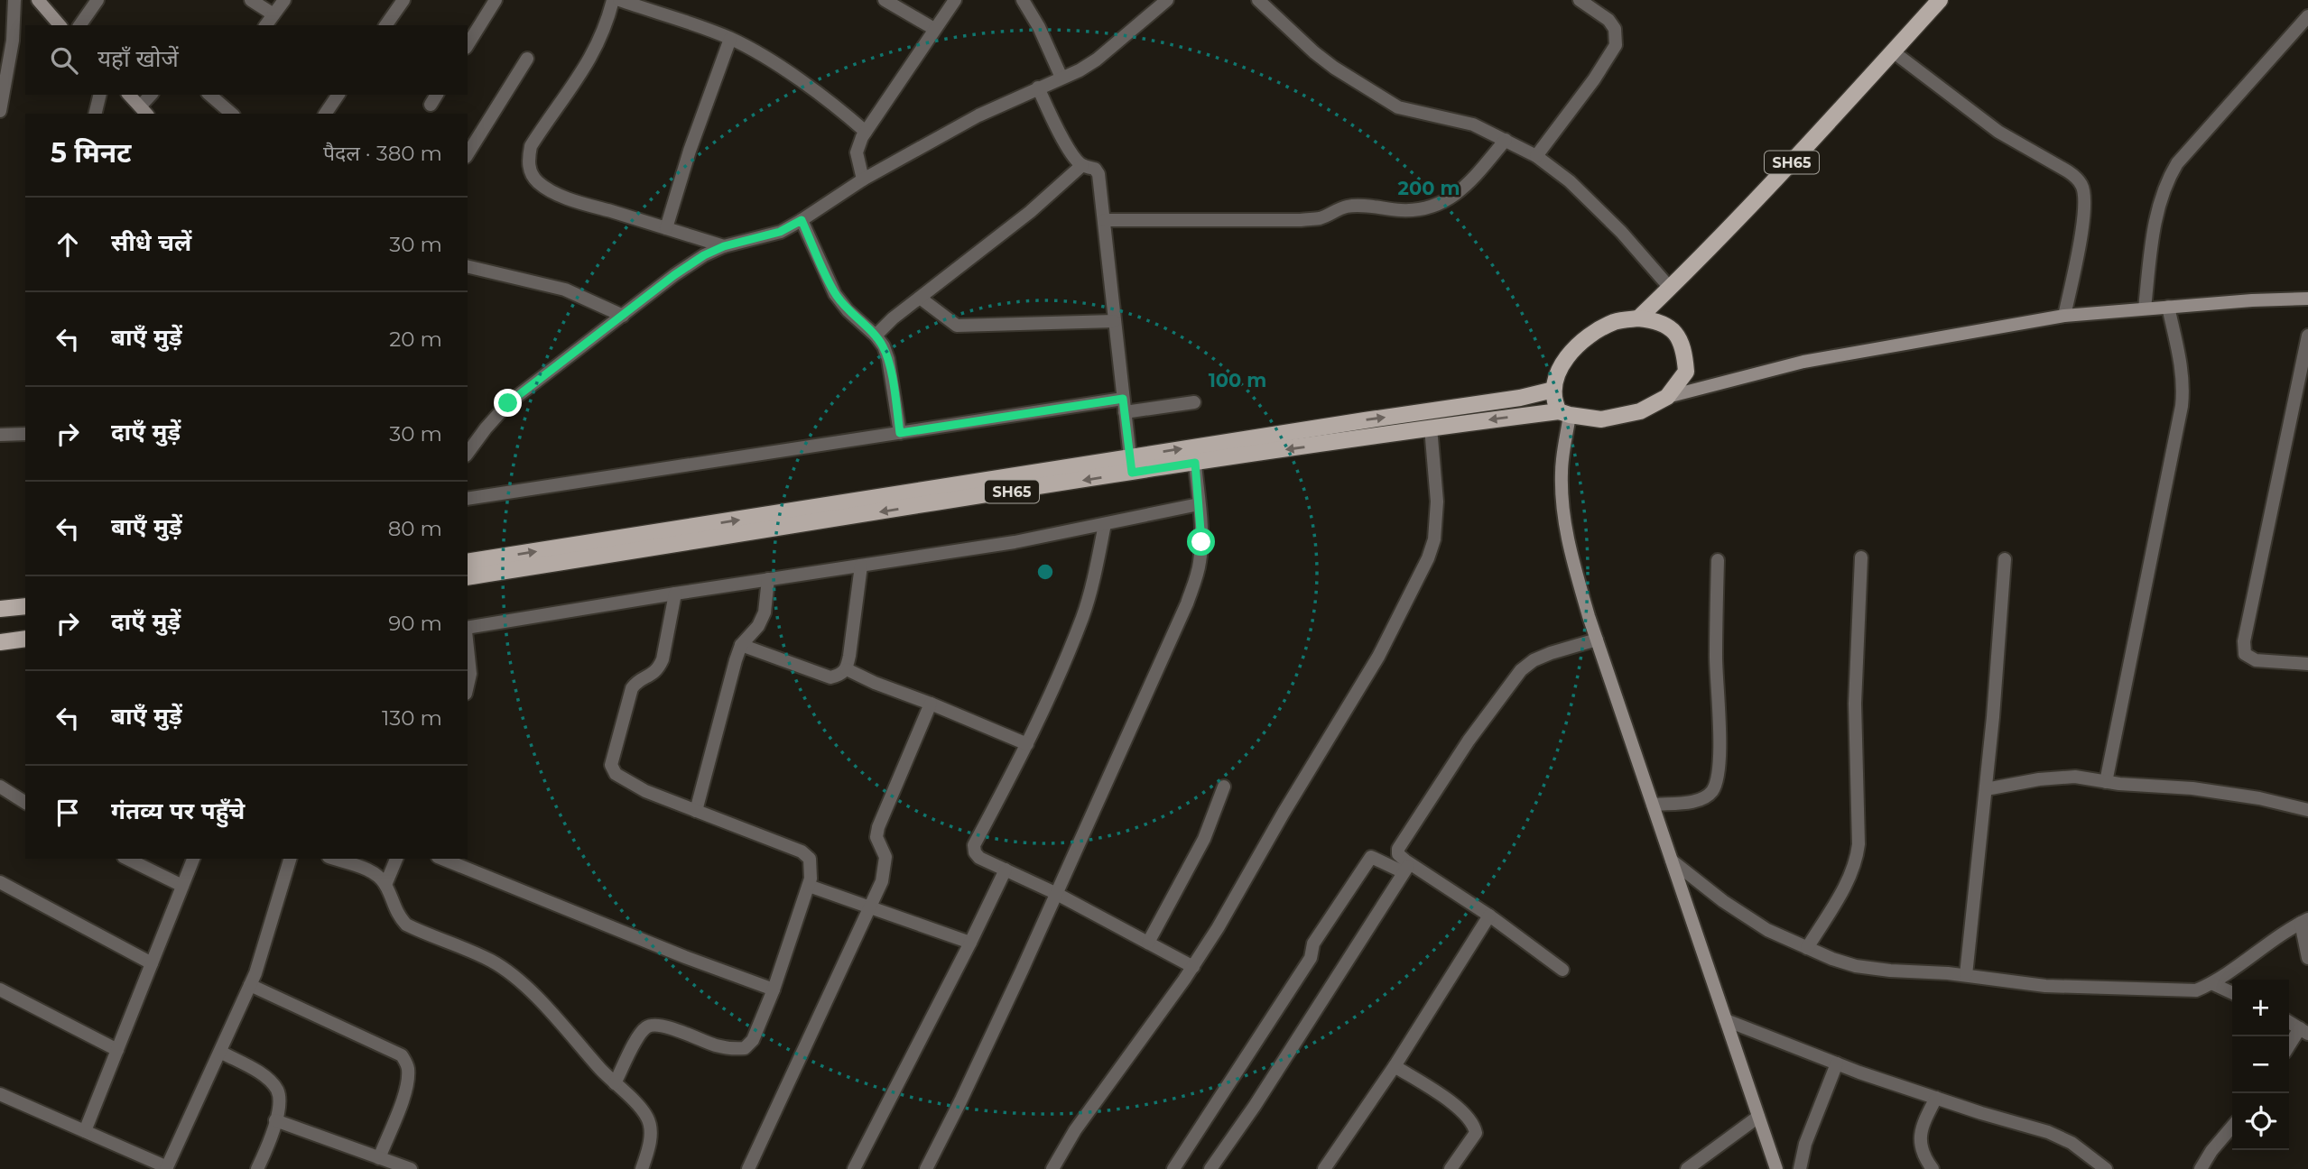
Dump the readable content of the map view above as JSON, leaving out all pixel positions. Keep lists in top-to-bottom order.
{
  "streets": {
    "main road": ["SH65"]
  },
  "page": {
    "search": "यहाँ खोजें",
    "heading": ["5 मिनट", "पैदल · 380 m"],
    "list": [
      ["सीधे चलें", "30 m"],
      ["बाएँ मुड़ें", "20 m"],
      ["दाएँ मुड़ें", "30 m"],
      ["बाएँ मुड़ें", "80 m"],
      ["दाएँ मुड़ें", "90 m"],
      ["बाएँ मुड़ें", "130 m"],
      "गंतव्य पर पहुँचे"
    ],
    "map_buttons": ["+", "−"]
  },
  "rings": ["200 m", "100 m"]
}
